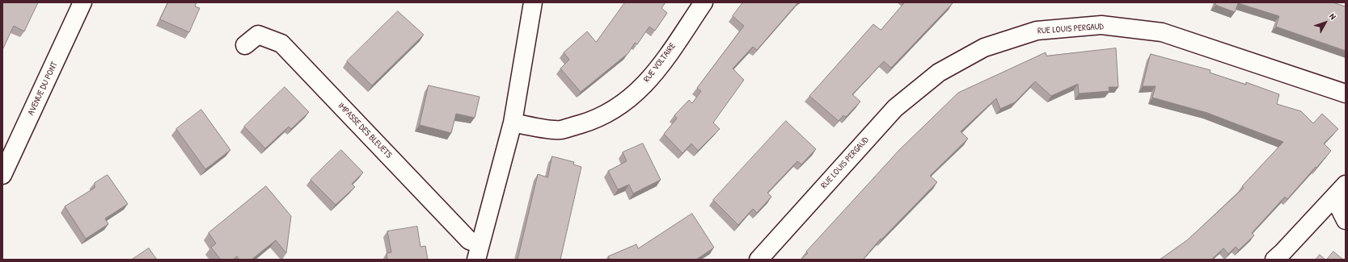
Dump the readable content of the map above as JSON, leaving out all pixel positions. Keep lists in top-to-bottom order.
{
  "streets": {
    "street": [
      "RUE LOUIS PERGAUD",
      "RUE VOLTAIRE",
      "AVENUE DU PONT",
      "IMPASSE DES BLEUETS"
    ]
  },
  "north": "top right"
}
